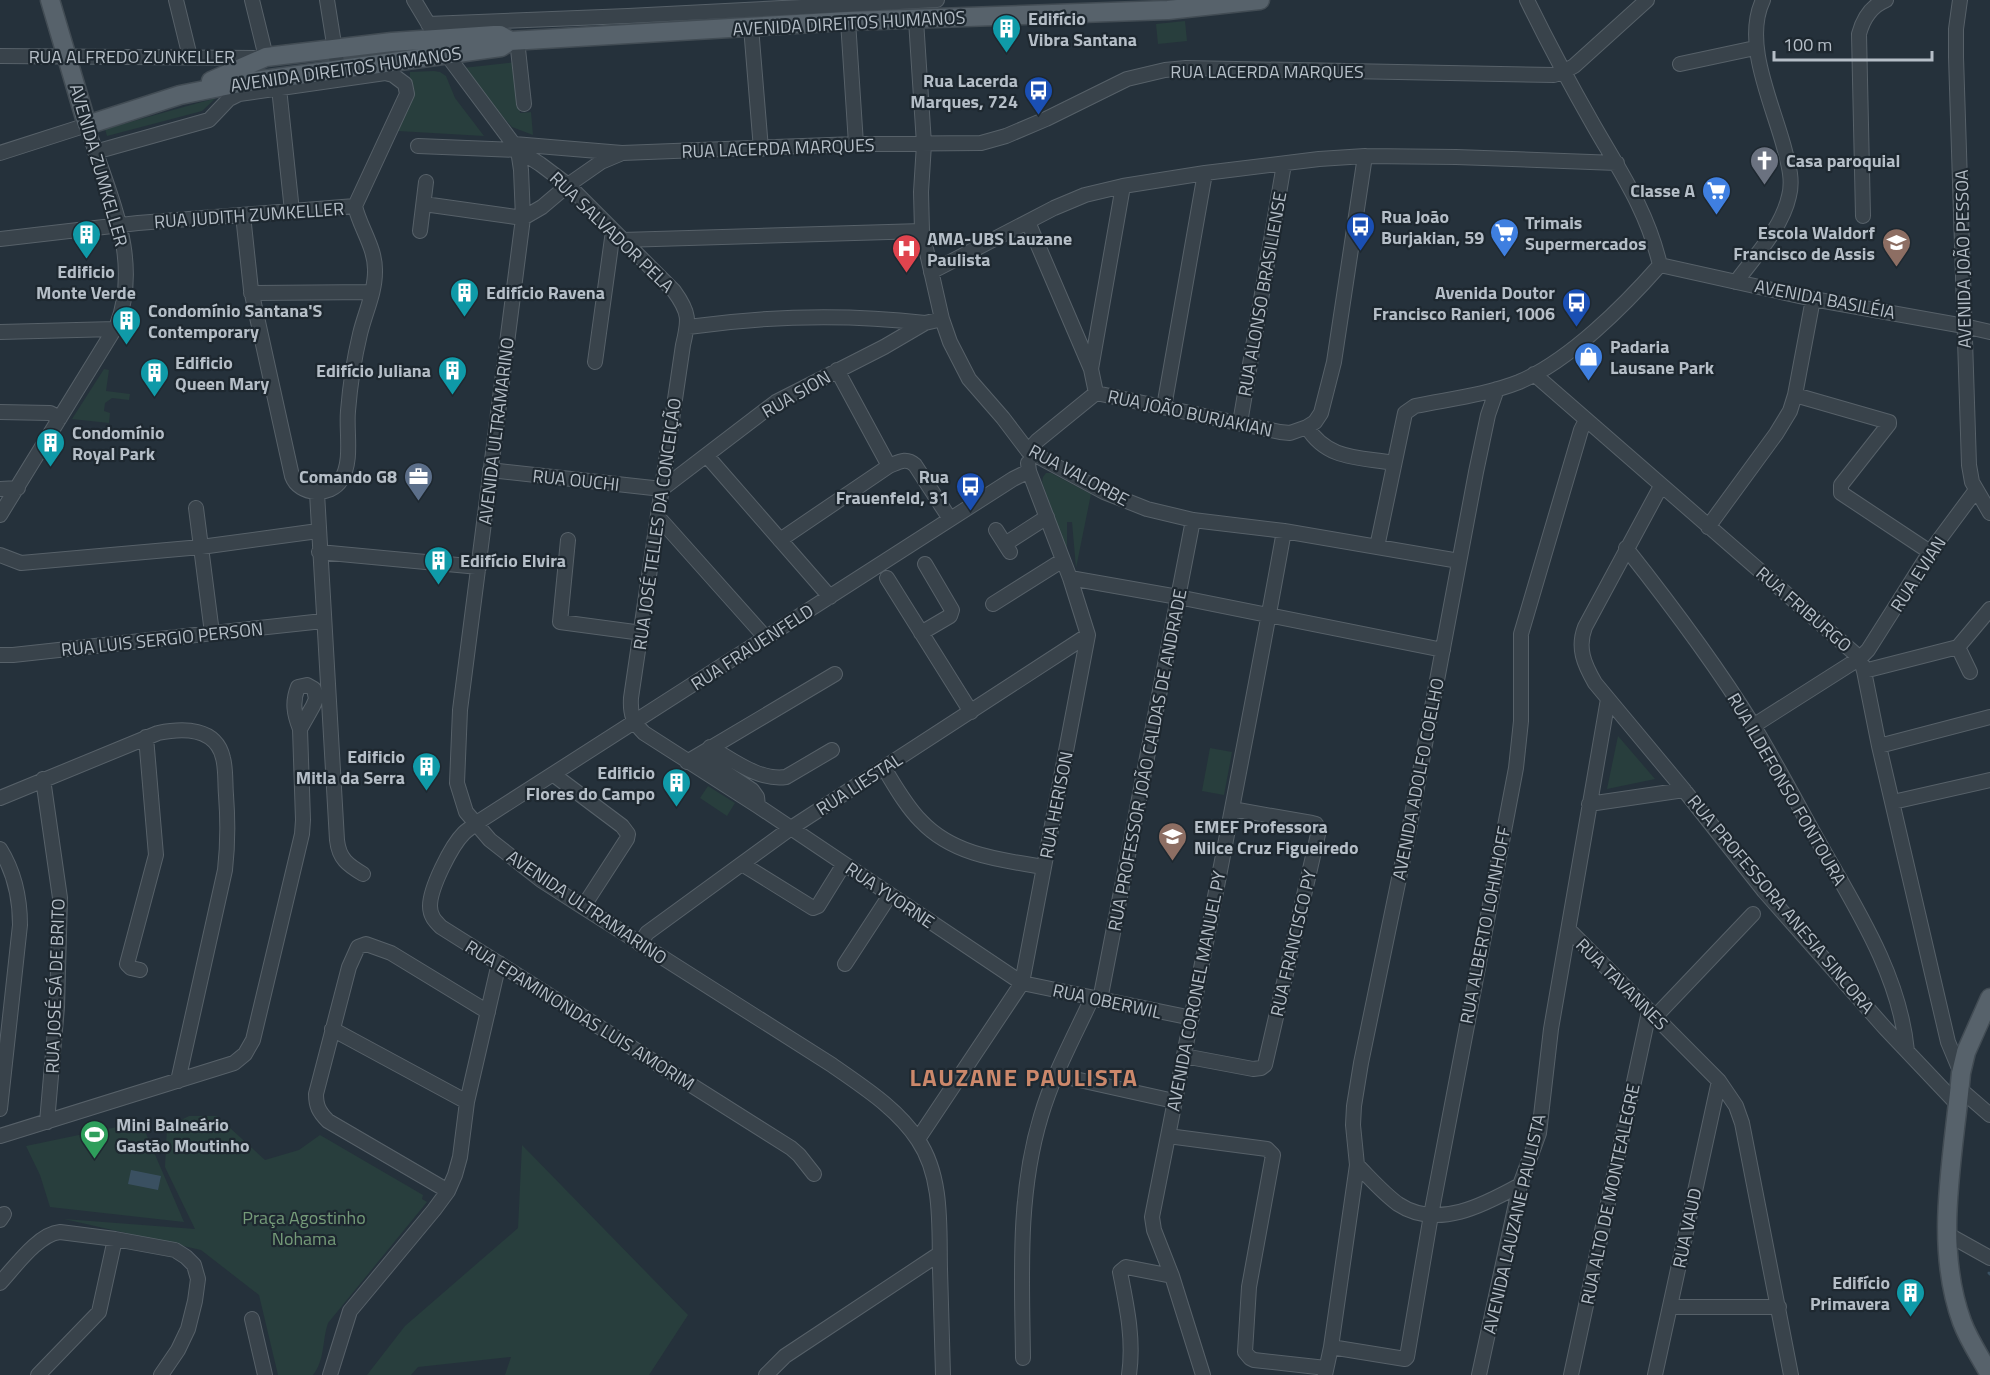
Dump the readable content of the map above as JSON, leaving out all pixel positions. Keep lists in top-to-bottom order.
{
  "streets": {
    "main road": ["AVENIDA DIREITOS HUMANOS", "AVENIDA ZUMKELLER"],
    "street": [
      "RUA ALFREDO ZUNKELLER",
      "RUA LACERDA MARQUES",
      "RUA JUDITH ZUMKELLER",
      "RUA SALVADOR PELA",
      "AVENIDA JOÃO PESSOA",
      "RUA ALONSO BRASILIENSE",
      "AVENIDA BASILÉIA",
      "RUA SION",
      "RUA JOÃO BURJAKIAN",
      "AVENIDA ULTRAMARINO",
      "RUA VALORBE",
      "RUA OUCHI",
      "RUA JOSÉ TELLES DA CONCEIÇÃO",
      "RUA EVIAN",
      "RUA FRIBURGO",
      "RUA LUIS SERGIO PERSON",
      "RUA FRAUENFELD",
      "RUA PROFESSOR JOÃO CALDAS DE ANDRADE",
      "AVENIDA ADOLFO COELHO",
      "RUA LIESTAL",
      "RUA ILDEFONSO FONTOURA",
      "RUA HERISON",
      "RUA YVORNE",
      "RUA PROFESSORA ANESIA SINCORA",
      "RUA ALBERTO LOHNHOFF",
      "RUA FRANCISCO PY",
      "RUA TAVANNES",
      "RUA JOSÉ SÁ DE BRITO",
      "AVENIDA CORONEL MANUEL PY",
      "RUA OBERWIL",
      "RUA EPAMINONDAS LUIS AMORIM",
      "RUA ALTO DE MONTEALEGRE",
      "AVENIDA LAUZANE PAULISTA",
      "RUA VAUD"
    ]
  },
  "crossings": [
    ["AVENIDA DIREITOS HUMANOS", "RUA ALFREDO ZUNKELLER"],
    ["AVENIDA DIREITOS HUMANOS", "AVENIDA ZUMKELLER"],
    ["AVENIDA DIREITOS HUMANOS", "RUA VALORBE"],
    ["RUA ALFREDO ZUNKELLER", "AVENIDA ZUMKELLER"],
    ["RUA LACERDA MARQUES", "RUA SALVADOR PELA"],
    ["RUA LACERDA MARQUES", "AVENIDA ULTRAMARINO"],
    ["RUA LACERDA MARQUES", "RUA VALORBE"],
    ["AVENIDA ZUMKELLER", "RUA JUDITH ZUMKELLER"],
    ["RUA SALVADOR PELA", "AVENIDA ULTRAMARINO"],
    ["RUA SALVADOR PELA", "RUA JOSÉ TELLES DA CONCEIÇÃO"],
    ["AVENIDA JOÃO PESSOA", "AVENIDA BASILÉIA"],
    ["AVENIDA JOÃO PESSOA", "RUA EVIAN"],
    ["RUA ALONSO BRASILIENSE", "RUA JOÃO BURJAKIAN"],
    ["RUA SION", "RUA VALORBE"],
    ["RUA SION", "RUA OUCHI"],
    ["RUA SION", "RUA JOSÉ TELLES DA CONCEIÇÃO"],
    ["RUA JOÃO BURJAKIAN", "RUA VALORBE"],
    ["RUA JOÃO BURJAKIAN", "RUA HERISON"],
    ["AVENIDA ULTRAMARINO", "RUA OUCHI"],
    ["AVENIDA ULTRAMARINO", "RUA FRAUENFELD"],
    ["AVENIDA ULTRAMARINO", "RUA LIESTAL"],
    ["AVENIDA ULTRAMARINO", "RUA HERISON"],
    ["AVENIDA ULTRAMARINO", "RUA EPAMINONDAS LUIS AMORIM"],
    ["RUA VALORBE", "RUA PROFESSOR JOÃO CALDAS DE ANDRADE"],
    ["RUA VALORBE", "AVENIDA ADOLFO COELHO"],
    ["RUA VALORBE", "RUA HERISON"],
    ["RUA VALORBE", "AVENIDA CORONEL MANUEL PY"],
    ["RUA OUCHI", "RUA JOSÉ TELLES DA CONCEIÇÃO"],
    ["RUA JOSÉ TELLES DA CONCEIÇÃO", "RUA FRAUENFELD"],
    ["RUA JOSÉ TELLES DA CONCEIÇÃO", "RUA YVORNE"],
    ["RUA EVIAN", "RUA FRIBURGO"],
    ["RUA FRIBURGO", "RUA PROFESSORA ANESIA SINCORA"],
    ["RUA FRIBURGO", "RUA ALBERTO LOHNHOFF"],
    ["RUA FRAUENFELD", "RUA HERISON"],
    ["RUA FRAUENFELD", "RUA YVORNE"],
    ["RUA FRAUENFELD", "RUA EPAMINONDAS LUIS AMORIM"],
    ["RUA PROFESSOR JOÃO CALDAS DE ANDRADE", "RUA OBERWIL"],
    ["AVENIDA ADOLFO COELHO", "RUA ALBERTO LOHNHOFF"],
    ["RUA LIESTAL", "RUA HERISON"],
    ["RUA LIESTAL", "RUA YVORNE"],
    ["RUA ILDEFONSO FONTOURA", "RUA PROFESSORA ANESIA SINCORA"],
    ["RUA HERISON", "RUA YVORNE"],
    ["RUA HERISON", "RUA OBERWIL"],
    ["RUA YVORNE", "RUA OBERWIL"],
    ["RUA PROFESSORA ANESIA SINCORA", "RUA TAVANNES"],
    ["RUA FRANCISCO PY", "AVENIDA CORONEL MANUEL PY"],
    ["RUA TAVANNES", "RUA ALTO DE MONTEALEGRE"],
    ["RUA TAVANNES", "AVENIDA LAUZANE PAULISTA"],
    ["RUA TAVANNES", "RUA VAUD"],
    ["AVENIDA CORONEL MANUEL PY", "RUA OBERWIL"]
  ],
  "districts": ["LAUZANE PAULISTA"],
  "parks": ["Praça Agostinho Nohama"],
  "places": {
    "building": [
      "Edifício Vibra Santana",
      "Edificio Monte Verde",
      "Edifício Ravena",
      "Condomínio Santana'S Contemporary",
      "Edifício Juliana",
      "Edificio Queen Mary",
      "Condomínio Royal Park",
      "Edifício Elvira",
      "Edificio Mitla da Serra",
      "Edificio Flores do Campo",
      "Edifício Primavera"
    ],
    "bus stop": [
      "Rua Lacerda Marques, 724",
      "Rua João Burjakian, 59",
      "Avenida Doutor Francisco Ranieri, 1006",
      "Rua Frauenfeld, 31"
    ],
    "church": ["Casa paroquial"],
    "supermarket": ["Classe A", "Trimais Supermercados"],
    "school or university": ["Escola Waldorf Francisco de Assis", "EMEF Professora Nilce Cruz Figueiredo"],
    "hospital": ["AMA-UBS Lauzane Paulista"],
    "shop": ["Padaria Lausane Park"],
    "office": ["Comando G8"],
    "sports": ["Mini Balneário Gastão Moutinho"]
  },
  "scale_bar": "100 m"
}
